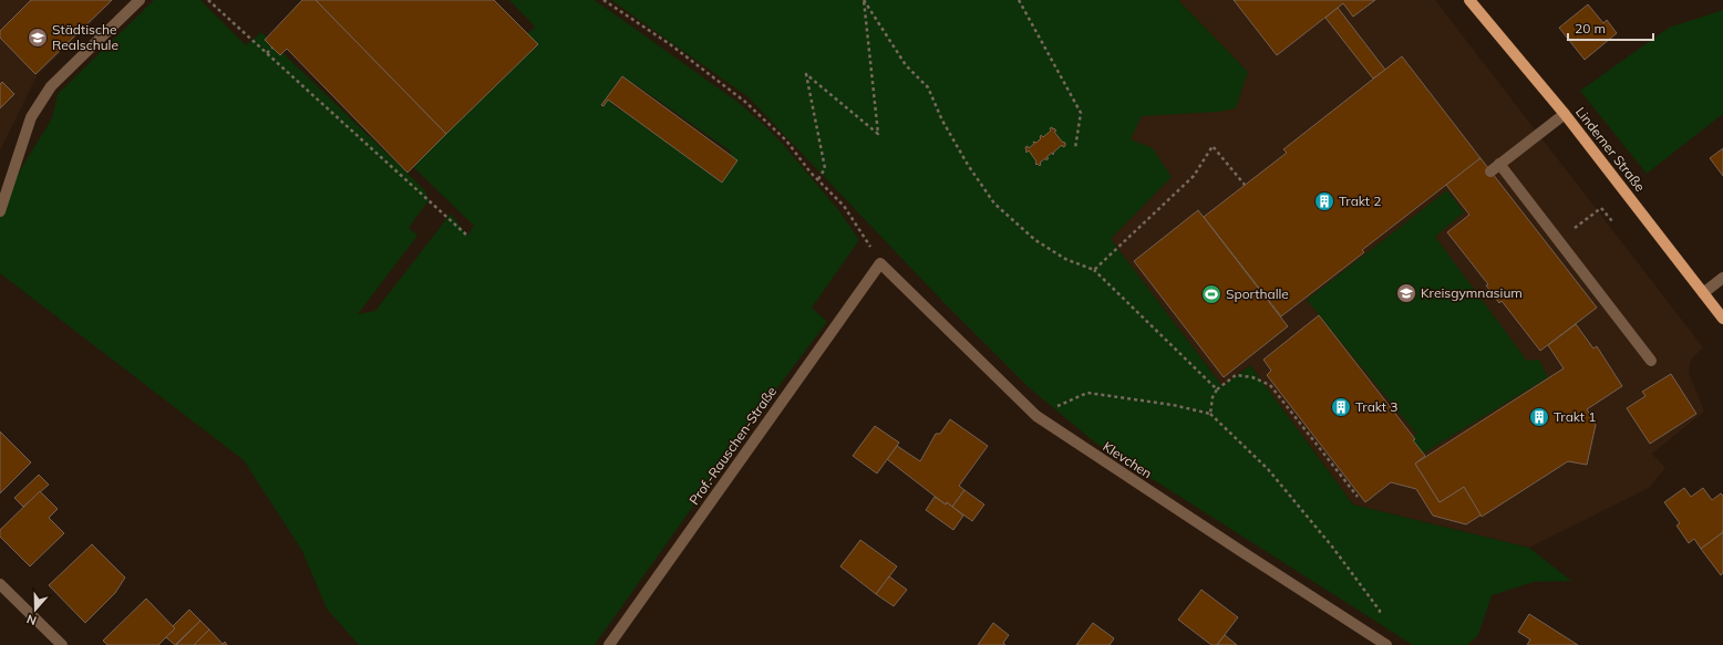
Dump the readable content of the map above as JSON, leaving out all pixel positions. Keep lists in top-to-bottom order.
{
  "streets": {
    "main road": ["Linderner Straße"],
    "street": ["Prof.-Rauschen-Straße", "Klevchen"]
  },
  "crossings": [
    ["Prof.-Rauschen-Straße", "Klevchen"]
  ],
  "places": {
    "school or university": ["Städtische Realschule", "Kreisgymnasium"],
    "building": ["Trakt 2", "Trakt 3", "Trakt 1"],
    "sports": ["Sporthalle"]
  },
  "scale_bar": "20 m",
  "north": "bottom"
}
